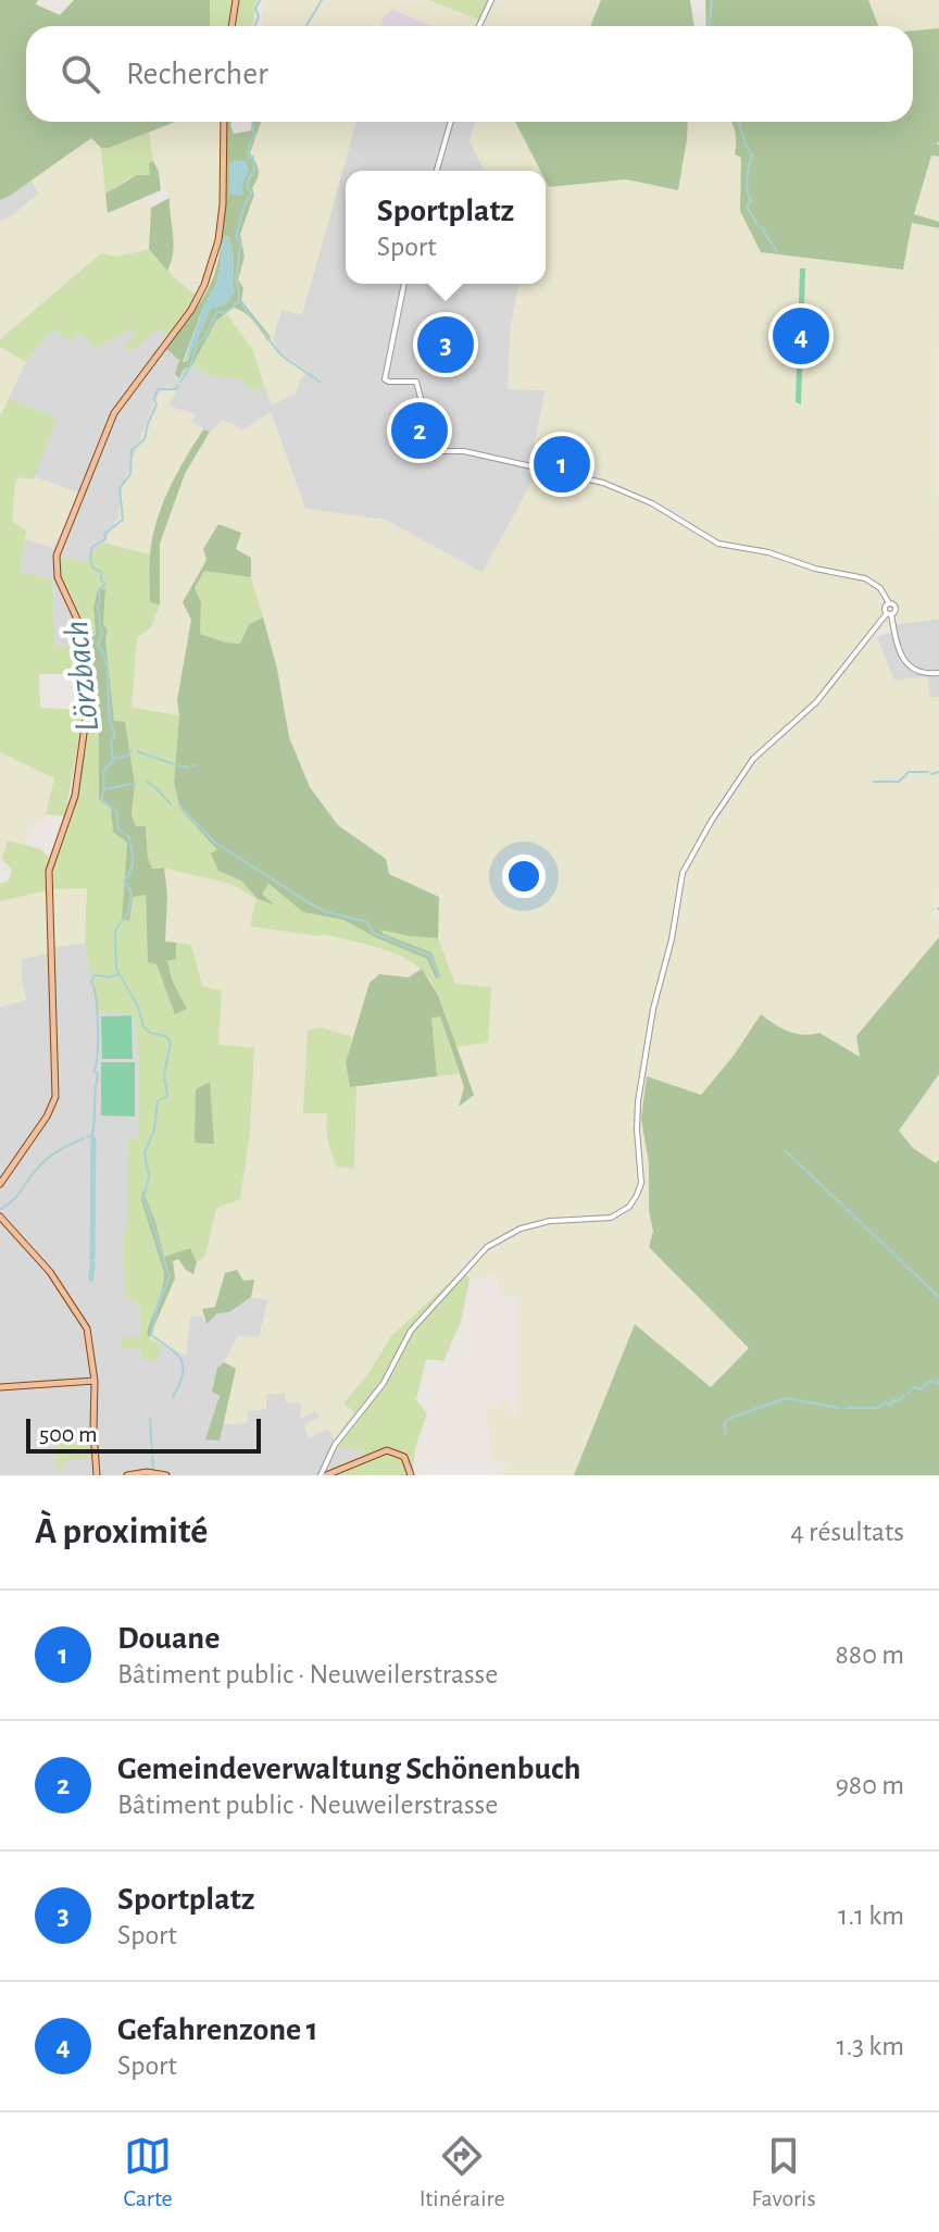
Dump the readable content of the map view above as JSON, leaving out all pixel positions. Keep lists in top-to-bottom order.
{
  "water": ["Lörzbach"],
  "scale_bar": "500 m",
  "page": {
    "search": "Rechercher",
    "popup": ["Sportplatz", "Sport"],
    "pins": [
      "4",
      "3",
      "2",
      "1"
    ],
    "scale": "500 m",
    "heading": ["À proximité", "4 résultats"],
    "list": [
      {
        "mark": "1",
        "name": "Douane",
        "note": "Bâtiment public · Neuweilerstrasse",
        "value": "880 m"
      },
      {
        "mark": "2",
        "name": "Gemeindeverwaltung Schönenbuch",
        "note": "Bâtiment public · Neuweilerstrasse",
        "value": "980 m"
      },
      {
        "mark": "3",
        "name": "Sportplatz",
        "note": "Sport",
        "value": "1.1 km"
      },
      {
        "mark": "4",
        "name": "Gefahrenzone 1",
        "note": "Sport",
        "value": "1.3 km"
      }
    ],
    "nav": ["Carte", "Itinéraire", "Favoris"]
  }
}
